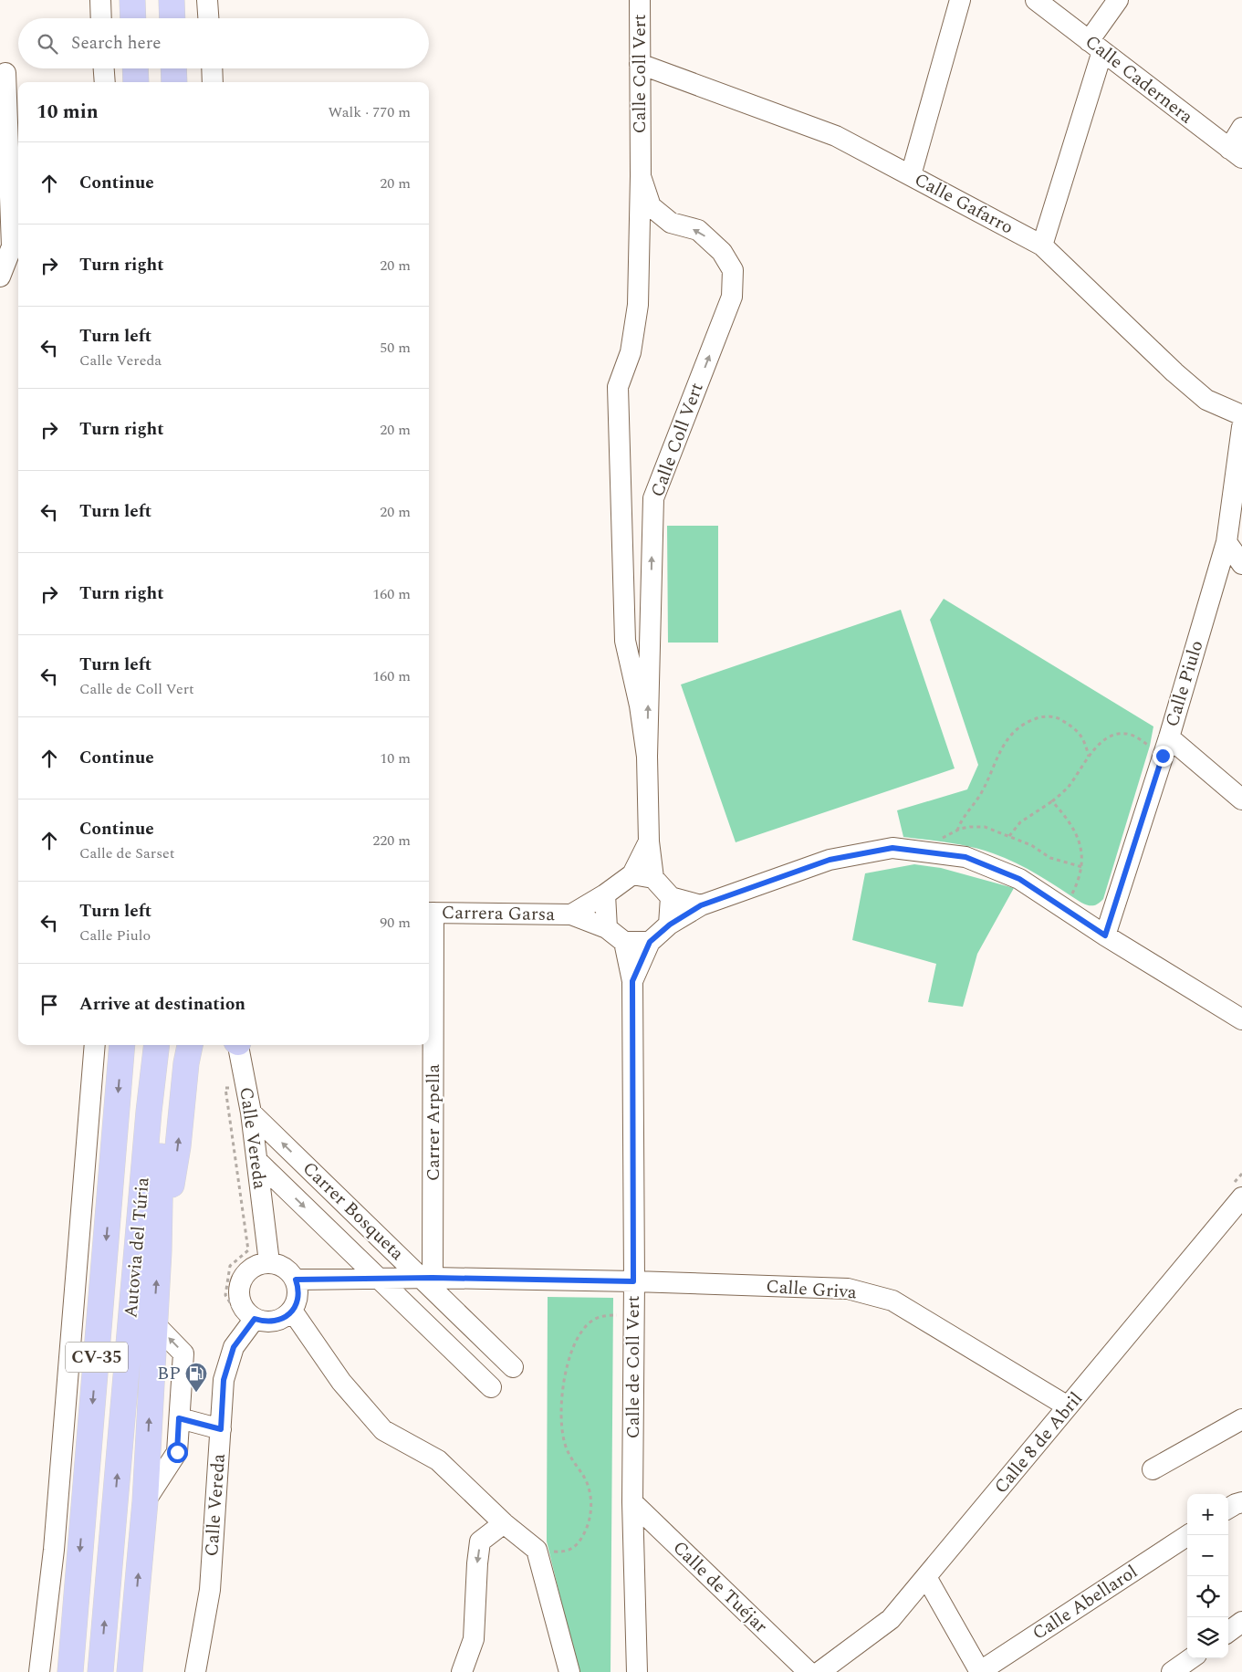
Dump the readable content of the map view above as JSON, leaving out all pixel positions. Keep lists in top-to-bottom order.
{
  "streets": {
    "highway": ["Autovia del Túria", "CV-35"],
    "street": [
      "Calle Coll Vert",
      "Calle Cadernera",
      "Calle Gafarro",
      "Calle Piulo",
      "Carrera Garsa",
      "Carrer Arpella",
      "Calle Vereda",
      "Carrer Bosqueta",
      "Calle Griva",
      "Calle de Coll Vert",
      "Calle 8 de Abril",
      "Calle de Tuéjar",
      "Calle Abellarol"
    ]
  },
  "crossings": [
    ["Calle Coll Vert", "Calle Gafarro"],
    ["Calle Coll Vert", "Carrera Garsa"],
    ["Calle Coll Vert", "Calle de Coll Vert"],
    ["Carrera Garsa", "Carrer Arpella"],
    ["Carrera Garsa", "Calle de Coll Vert"],
    ["Carrer Arpella", "Carrer Bosqueta"],
    ["Carrer Arpella", "Calle Griva"],
    ["Calle Vereda", "Carrer Bosqueta"],
    ["Calle Vereda", "Calle Griva"],
    ["Carrer Bosqueta", "Calle Griva"],
    ["Calle Griva", "Calle de Coll Vert"],
    ["Calle Griva", "Calle 8 de Abril"],
    ["Calle de Coll Vert", "Calle de Tuéjar"]
  ],
  "places": {
    "fuel station": ["BP"]
  },
  "page": {
    "search": "Search here",
    "heading": ["10 min", "Walk · 770 m"],
    "list": [
      ["Continue", "20 m"],
      ["Turn right", "20 m"],
      ["Turn left", "Calle Vereda", "50 m"],
      ["Turn right", "20 m"],
      ["Turn left", "20 m"],
      ["Turn right", "160 m"],
      ["Turn left", "Calle de Coll Vert", "160 m"],
      ["Continue", "10 m"],
      ["Continue", "Calle de Sarset", "220 m"],
      ["Turn left", "Calle Piulo", "90 m"],
      "Arrive at destination"
    ],
    "map_buttons": ["+", "−"]
  }
}
